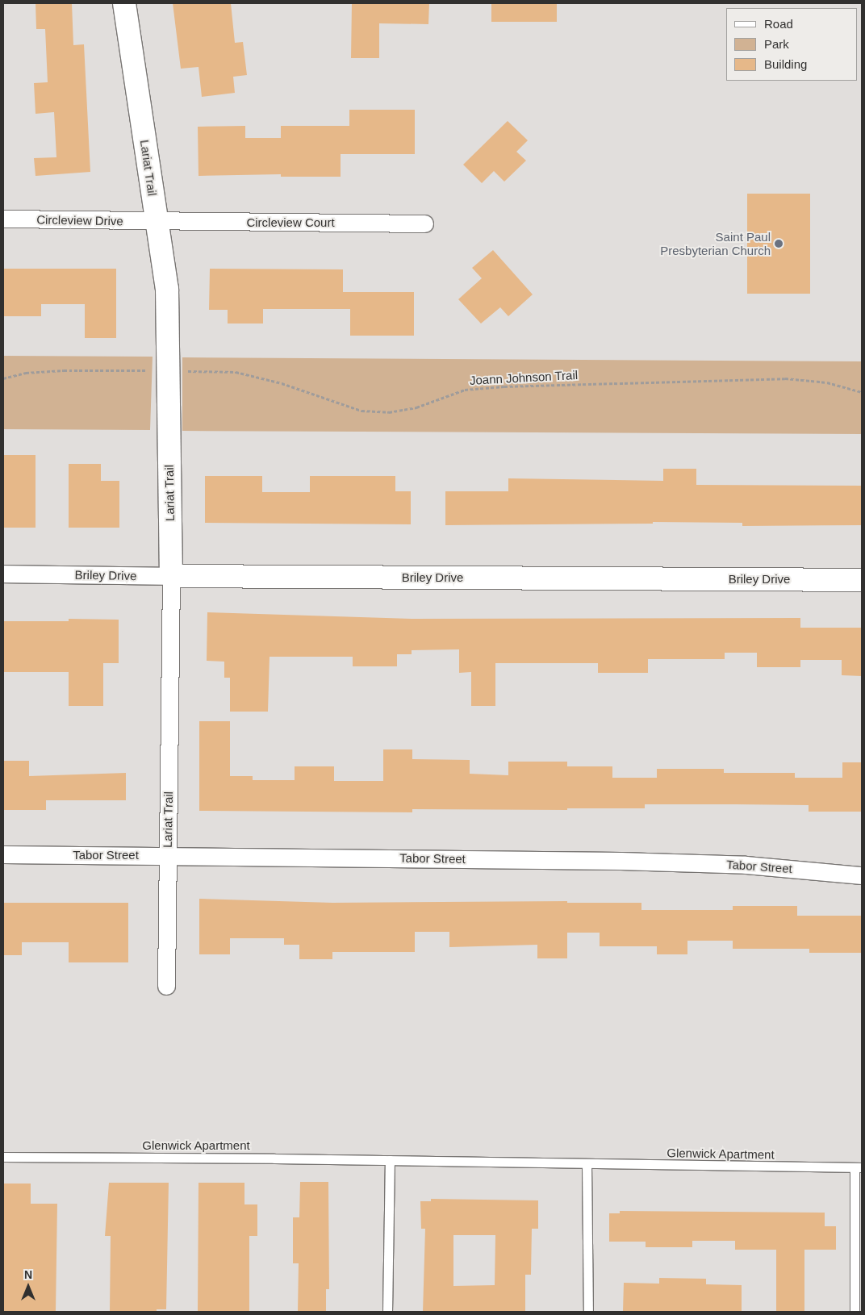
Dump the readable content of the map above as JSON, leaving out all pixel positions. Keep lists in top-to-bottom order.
{
  "streets": {
    "street": [
      "Lariat Trail",
      "Circleview Drive",
      "Circleview Court",
      "Briley Drive",
      "Tabor Street"
    ],
    "lane": ["Glenwick Apartment"],
    "path": ["Joann Johnson Trail"]
  },
  "crossings": [
    ["Lariat Trail", "Circleview Drive"],
    ["Lariat Trail", "Circleview Court"],
    ["Lariat Trail", "Briley Drive"],
    ["Lariat Trail", "Tabor Street"],
    ["Circleview Drive", "Circleview Court"]
  ],
  "places": ["Saint Paul Presbyterian Church"],
  "legend": ["Road", "Park", "Building"],
  "north": "top"
}
